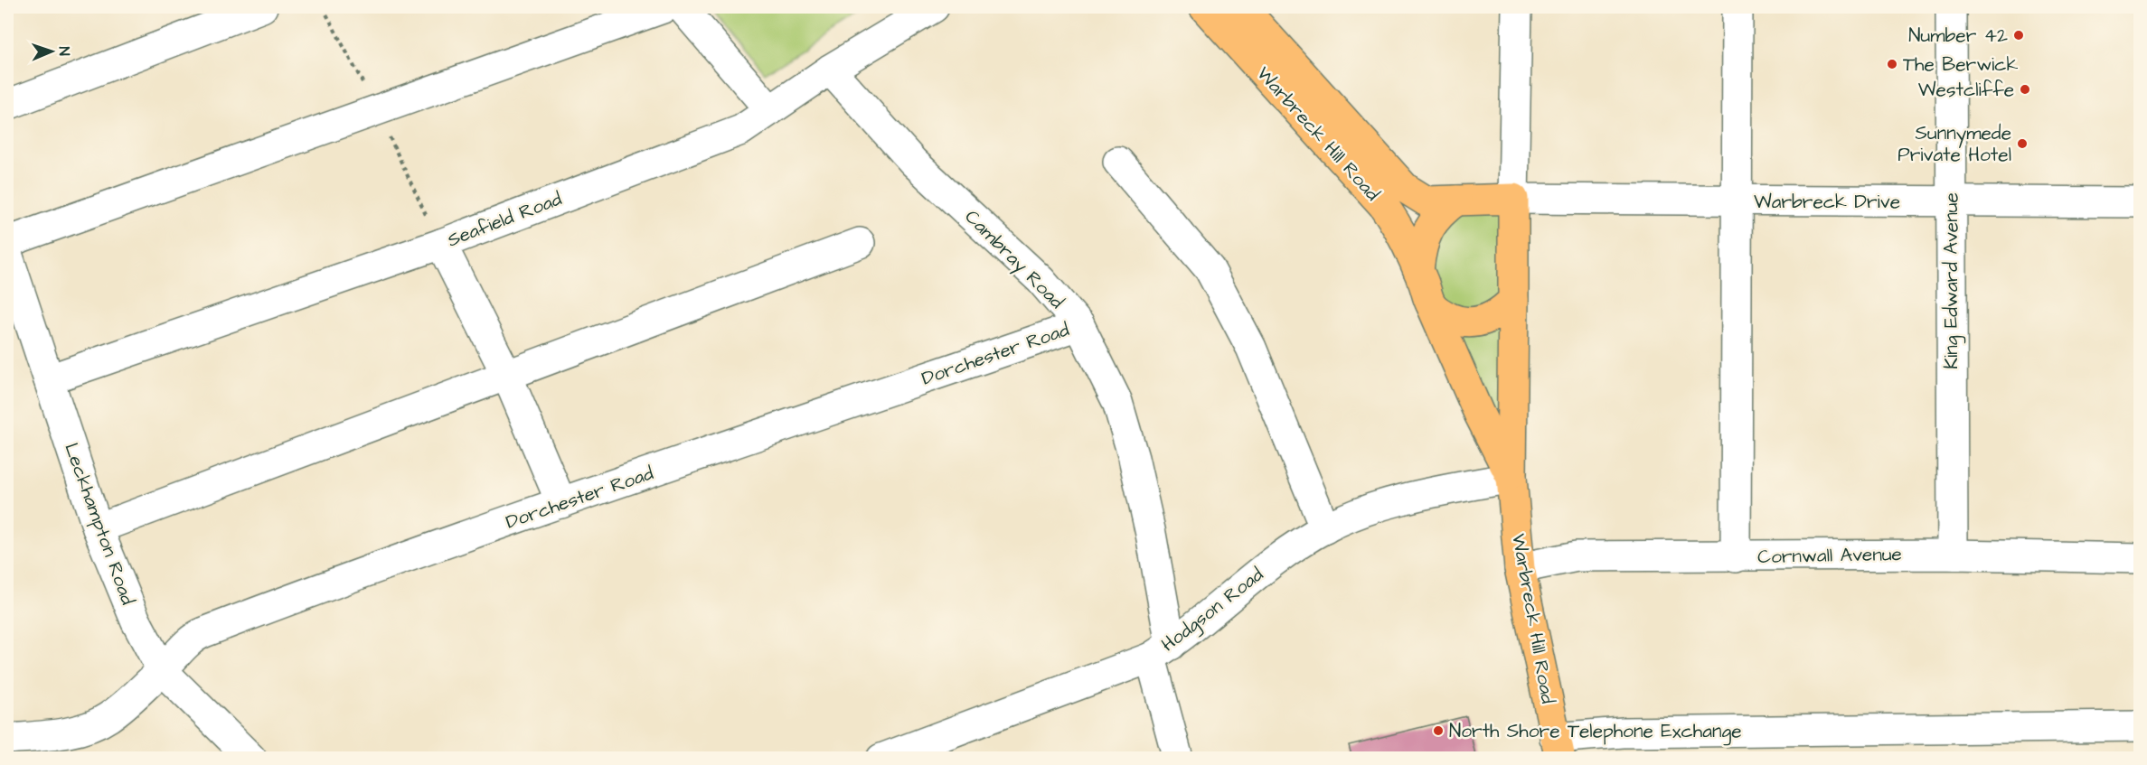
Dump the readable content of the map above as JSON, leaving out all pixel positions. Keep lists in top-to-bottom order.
{
  "streets": {
    "main road": ["Warbreck Hill Road"],
    "street": [
      "Warbreck Drive",
      "Seafield Road",
      "Cambray Road",
      "King Edward Avenue",
      "Dorchester Road",
      "Leckhampton Road",
      "Cornwall Avenue",
      "Hodgson Road"
    ]
  },
  "crossings": [
    ["Warbreck Hill Road", "Warbreck Drive"],
    ["Warbreck Hill Road", "Cornwall Avenue"],
    ["Warbreck Hill Road", "Hodgson Road"],
    ["Warbreck Drive", "King Edward Avenue"],
    ["Seafield Road", "Cambray Road"],
    ["Seafield Road", "Leckhampton Road"],
    ["Cambray Road", "Dorchester Road"],
    ["Cambray Road", "Hodgson Road"],
    ["King Edward Avenue", "Cornwall Avenue"],
    ["Dorchester Road", "Leckhampton Road"]
  ],
  "places": [
    "Number 42",
    "The Berwick",
    "Westcliffe",
    "Sunnymede Private Hotel",
    "North Shore Telephone Exchange"
  ],
  "north": "right"
}
